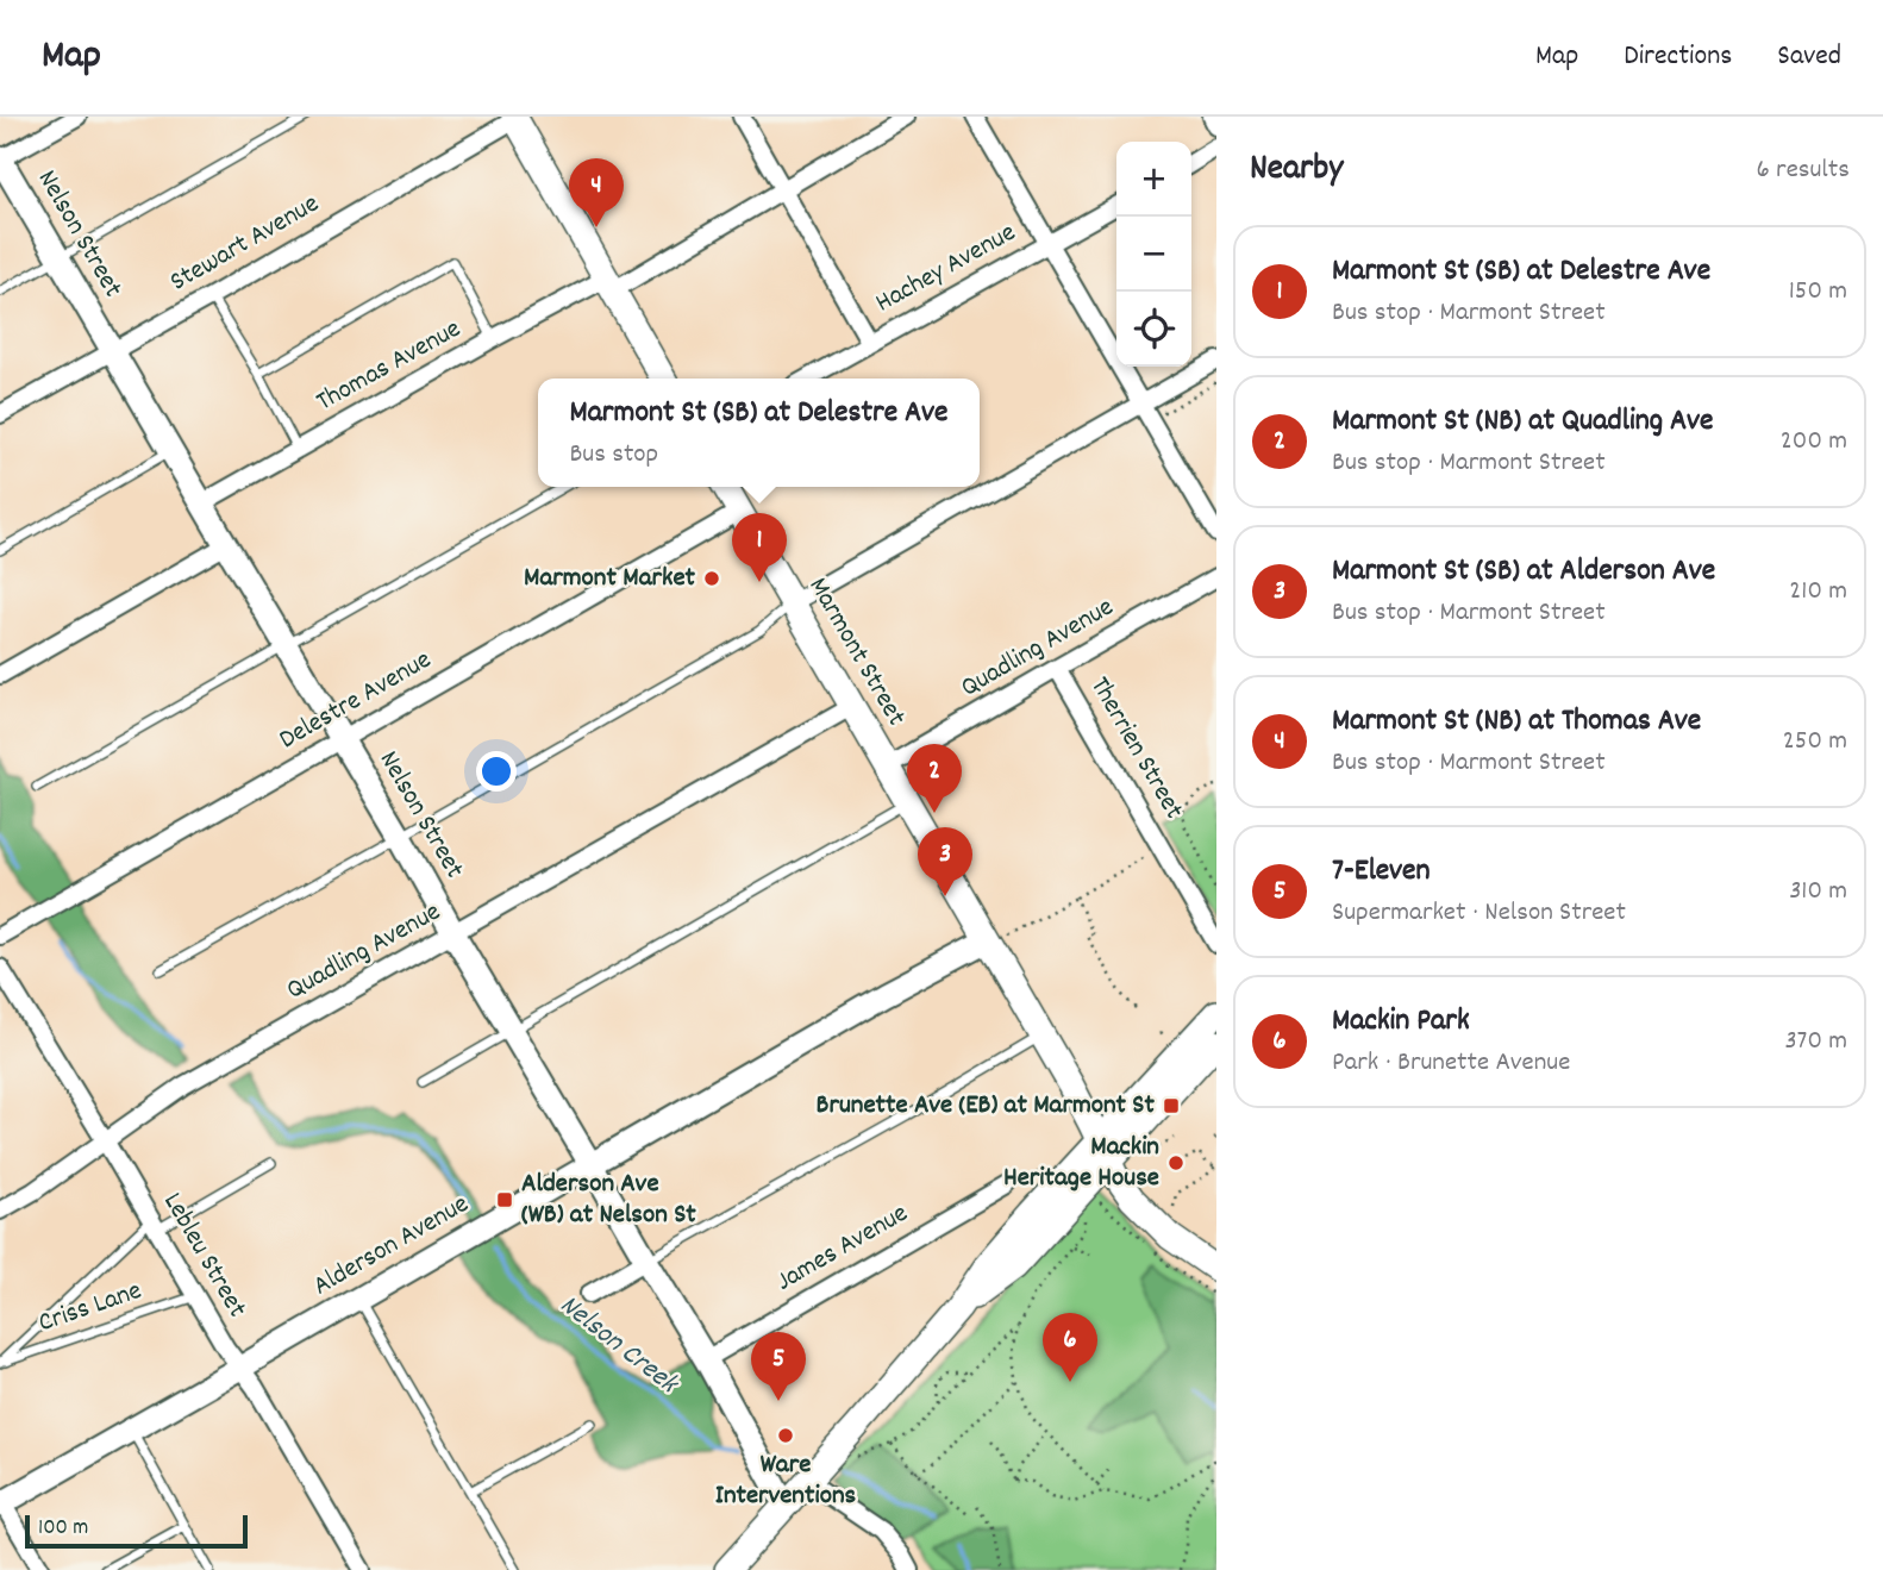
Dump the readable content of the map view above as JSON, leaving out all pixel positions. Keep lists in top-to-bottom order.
{
  "streets": {
    "main road": ["Marmont Street"],
    "street": [
      "Nelson Street",
      "Stewart Avenue",
      "Hachey Avenue",
      "Thomas Avenue",
      "Quadling Avenue",
      "Delestre Avenue",
      "Therrien Street",
      "Alderson Avenue",
      "James Avenue",
      "Lebleu Street"
    ],
    "lane": ["Criss Lane"]
  },
  "crossings": [
    ["Nelson Street", "Stewart Avenue"],
    ["Nelson Street", "Thomas Avenue"],
    ["Nelson Street", "Quadling Avenue"],
    ["Nelson Street", "Delestre Avenue"],
    ["Nelson Street", "Alderson Avenue"],
    ["Nelson Street", "James Avenue"],
    ["Quadling Avenue", "Marmont Street"],
    ["Quadling Avenue", "Therrien Street"],
    ["Quadling Avenue", "Lebleu Street"],
    ["Marmont Street", "Delestre Avenue"],
    ["Marmont Street", "Alderson Avenue"],
    ["Alderson Avenue", "Lebleu Street"],
    ["Lebleu Street", "Criss Lane"]
  ],
  "water": ["Nelson Creek"],
  "places": {
    "other": ["Marmont Market", "Mackin Heritage House", "Ware Interventions"],
    "transit": ["Brunette Ave (EB) at Marmont St", "Alderson Ave (WB) at Nelson St"]
  },
  "scale_bar": "100 m",
  "page": {
    "header": "Map",
    "nav": ["Map", "Directions", "Saved"],
    "heading": ["Nearby", "6 results"],
    "map_buttons": ["+", "−"],
    "pins": [
      "4",
      "1",
      "2",
      "3",
      "6",
      "5"
    ],
    "list": [
      {
        "mark": "1",
        "name": "Marmont St (SB) at Delestre Ave",
        "note": "Bus stop · Marmont Street",
        "value": "150 m"
      },
      {
        "mark": "2",
        "name": "Marmont St (NB) at Quadling Ave",
        "note": "Bus stop · Marmont Street",
        "value": "200 m"
      },
      {
        "mark": "3",
        "name": "Marmont St (SB) at Alderson Ave",
        "note": "Bus stop · Marmont Street",
        "value": "210 m"
      },
      {
        "mark": "4",
        "name": "Marmont St (NB) at Thomas Ave",
        "note": "Bus stop · Marmont Street",
        "value": "250 m"
      },
      {
        "mark": "5",
        "name": "7-Eleven",
        "note": "Supermarket · Nelson Street",
        "value": "310 m"
      },
      {
        "mark": "6",
        "name": "Mackin Park",
        "note": "Park · Brunette Avenue",
        "value": "370 m"
      }
    ],
    "popup": ["Marmont St (SB) at Delestre Ave", "Bus stop"],
    "scale": "100 m"
  }
}
